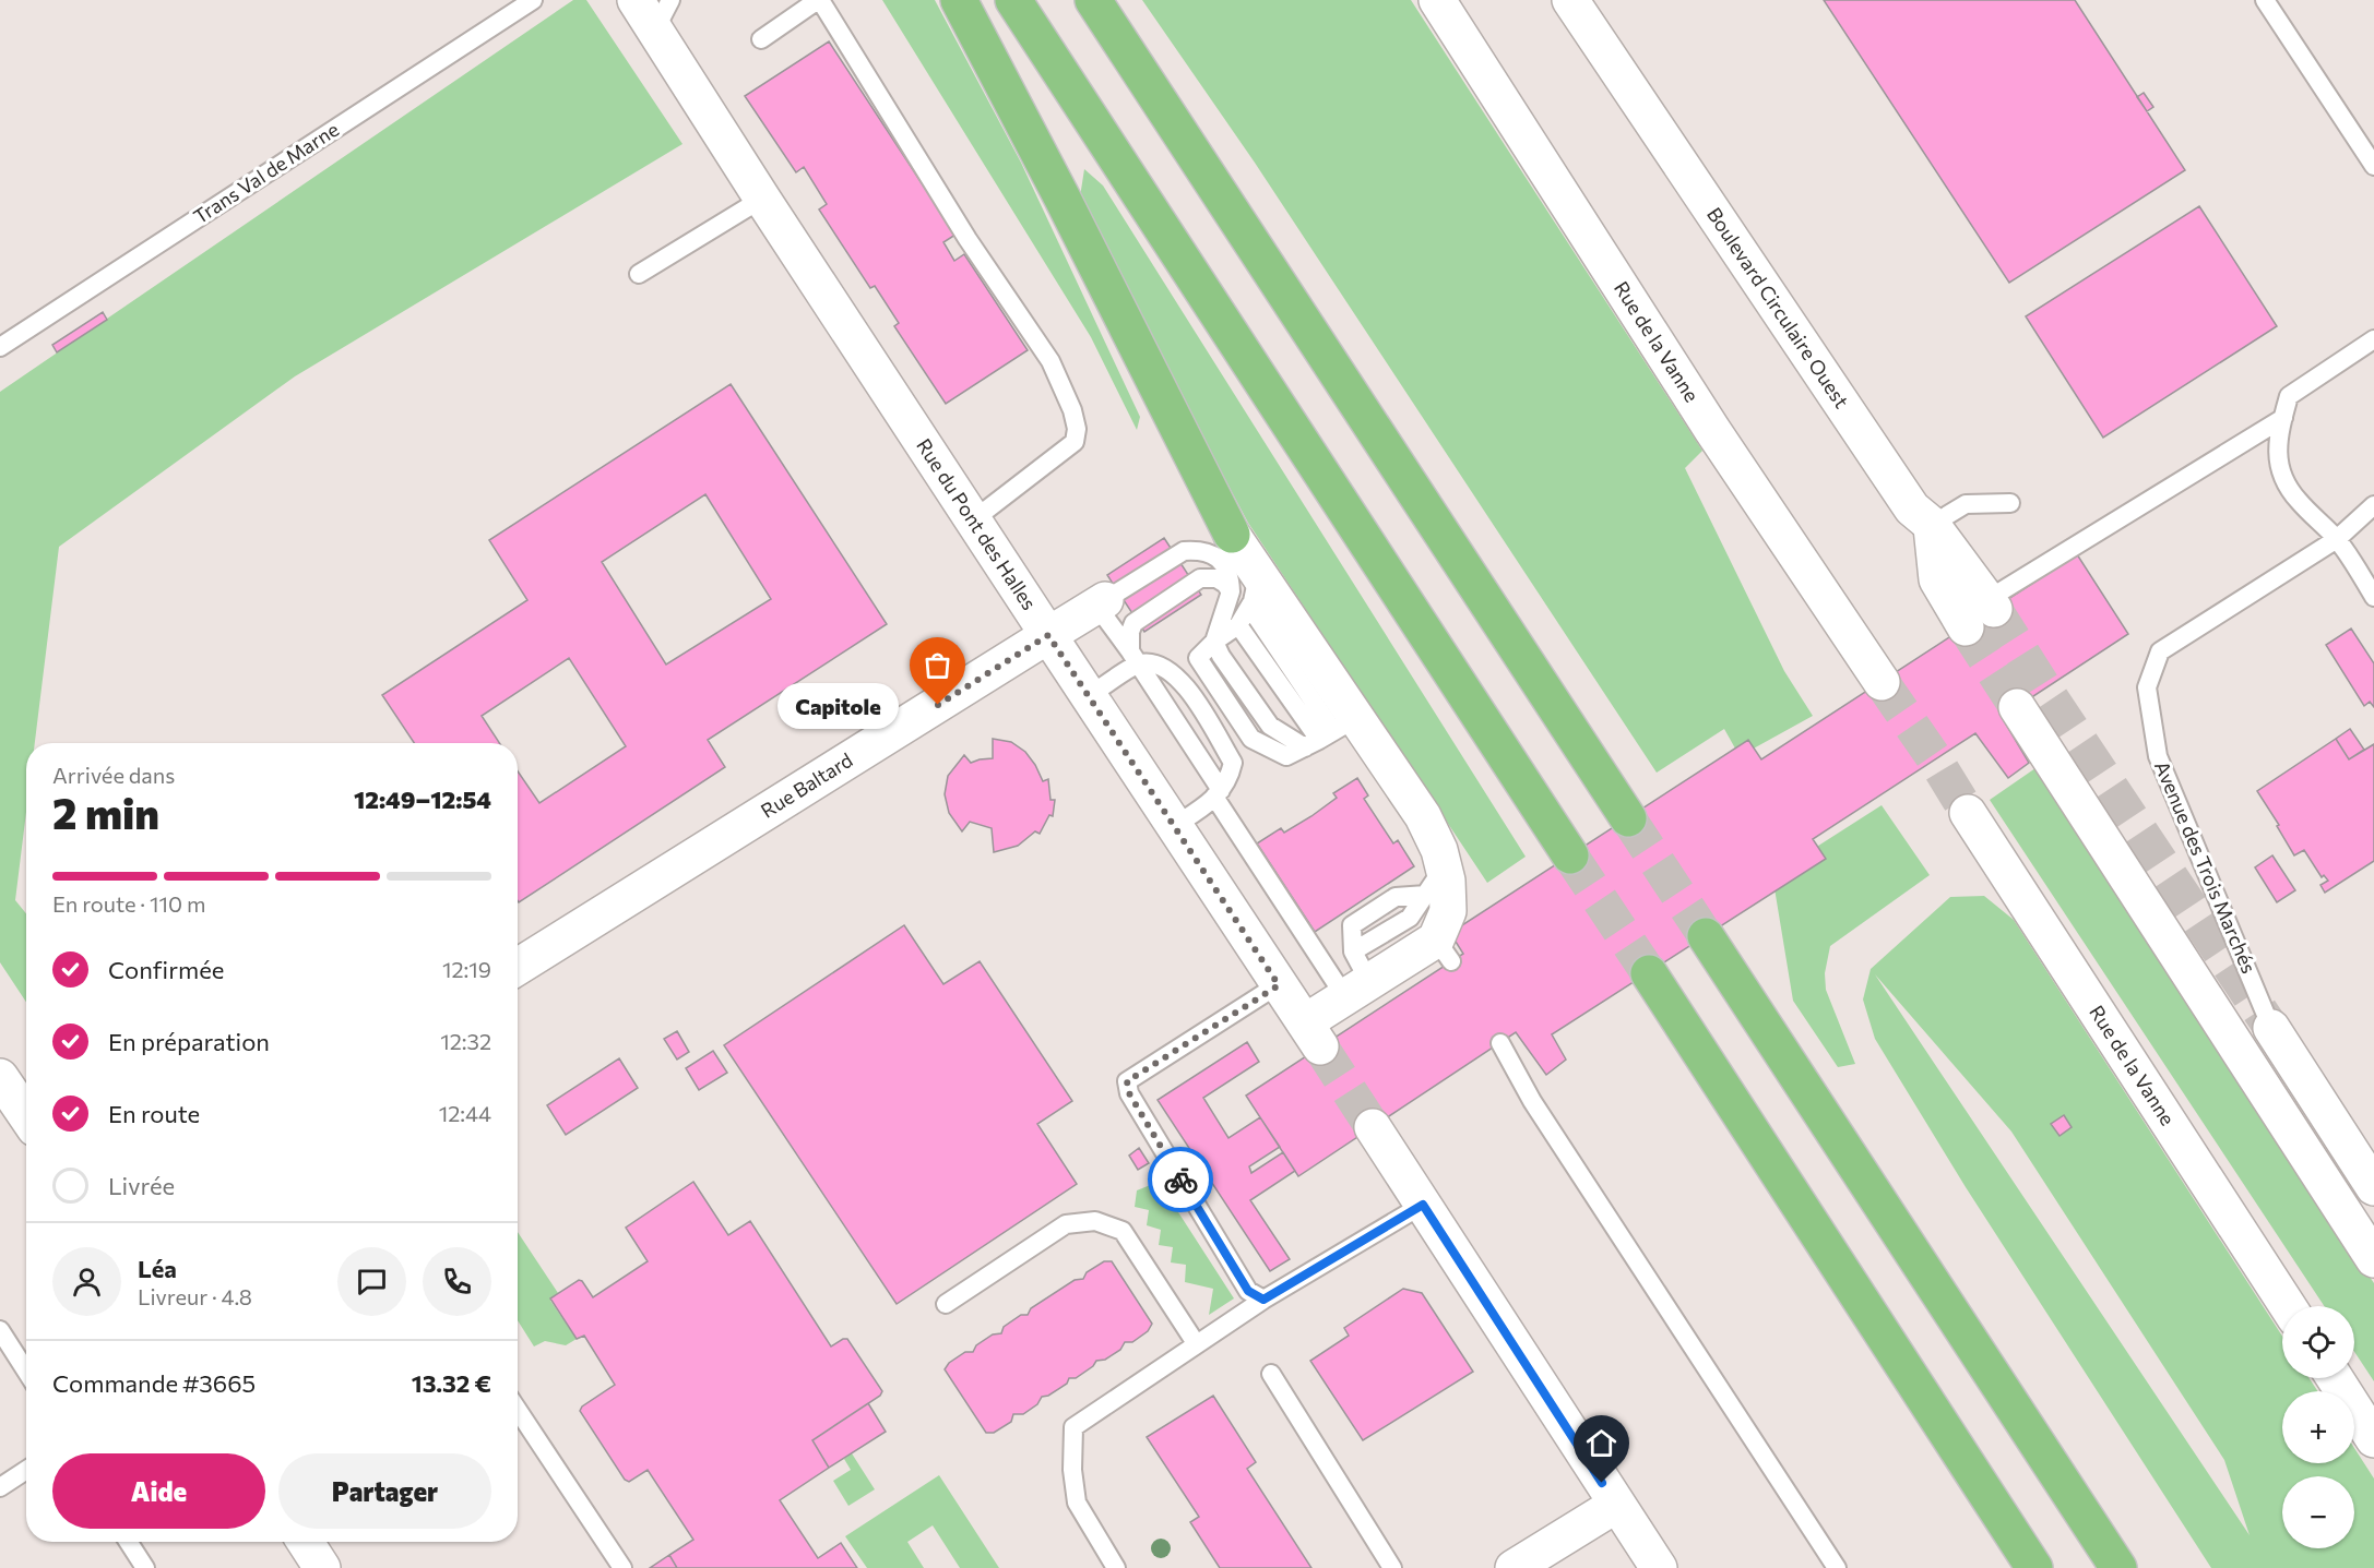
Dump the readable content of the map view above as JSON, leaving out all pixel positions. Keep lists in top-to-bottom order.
{
  "streets": {
    "street": [
      "Boulevard Circulaire Ouest",
      "Rue de la Vanne",
      "Rue du Pont des Halles",
      "Rue Baltard"
    ],
    "lane": ["Trans Val de Marne", "Avenue des Trois Marchés"]
  },
  "crossings": [
    ["Rue du Pont des Halles", "Rue Baltard"]
  ],
  "places": ["Capitole"],
  "page": {
    "bubble": "Capitole",
    "heading": ["2 min", "Arrivée dans", "12:49–12:54"],
    "panel": [
      "Léa",
      "Livreur · 4.8",
      "Commande #3665",
      "13.32 €"
    ],
    "bar": "En route · 110 m",
    "list": [
      ["Confirmée", "12:19"],
      ["En préparation", "12:32"],
      ["En route", "12:44"],
      "Livrée"
    ],
    "map_buttons": ["+", "−"],
    "buttons": ["Aide", "Partager"]
  }
}
